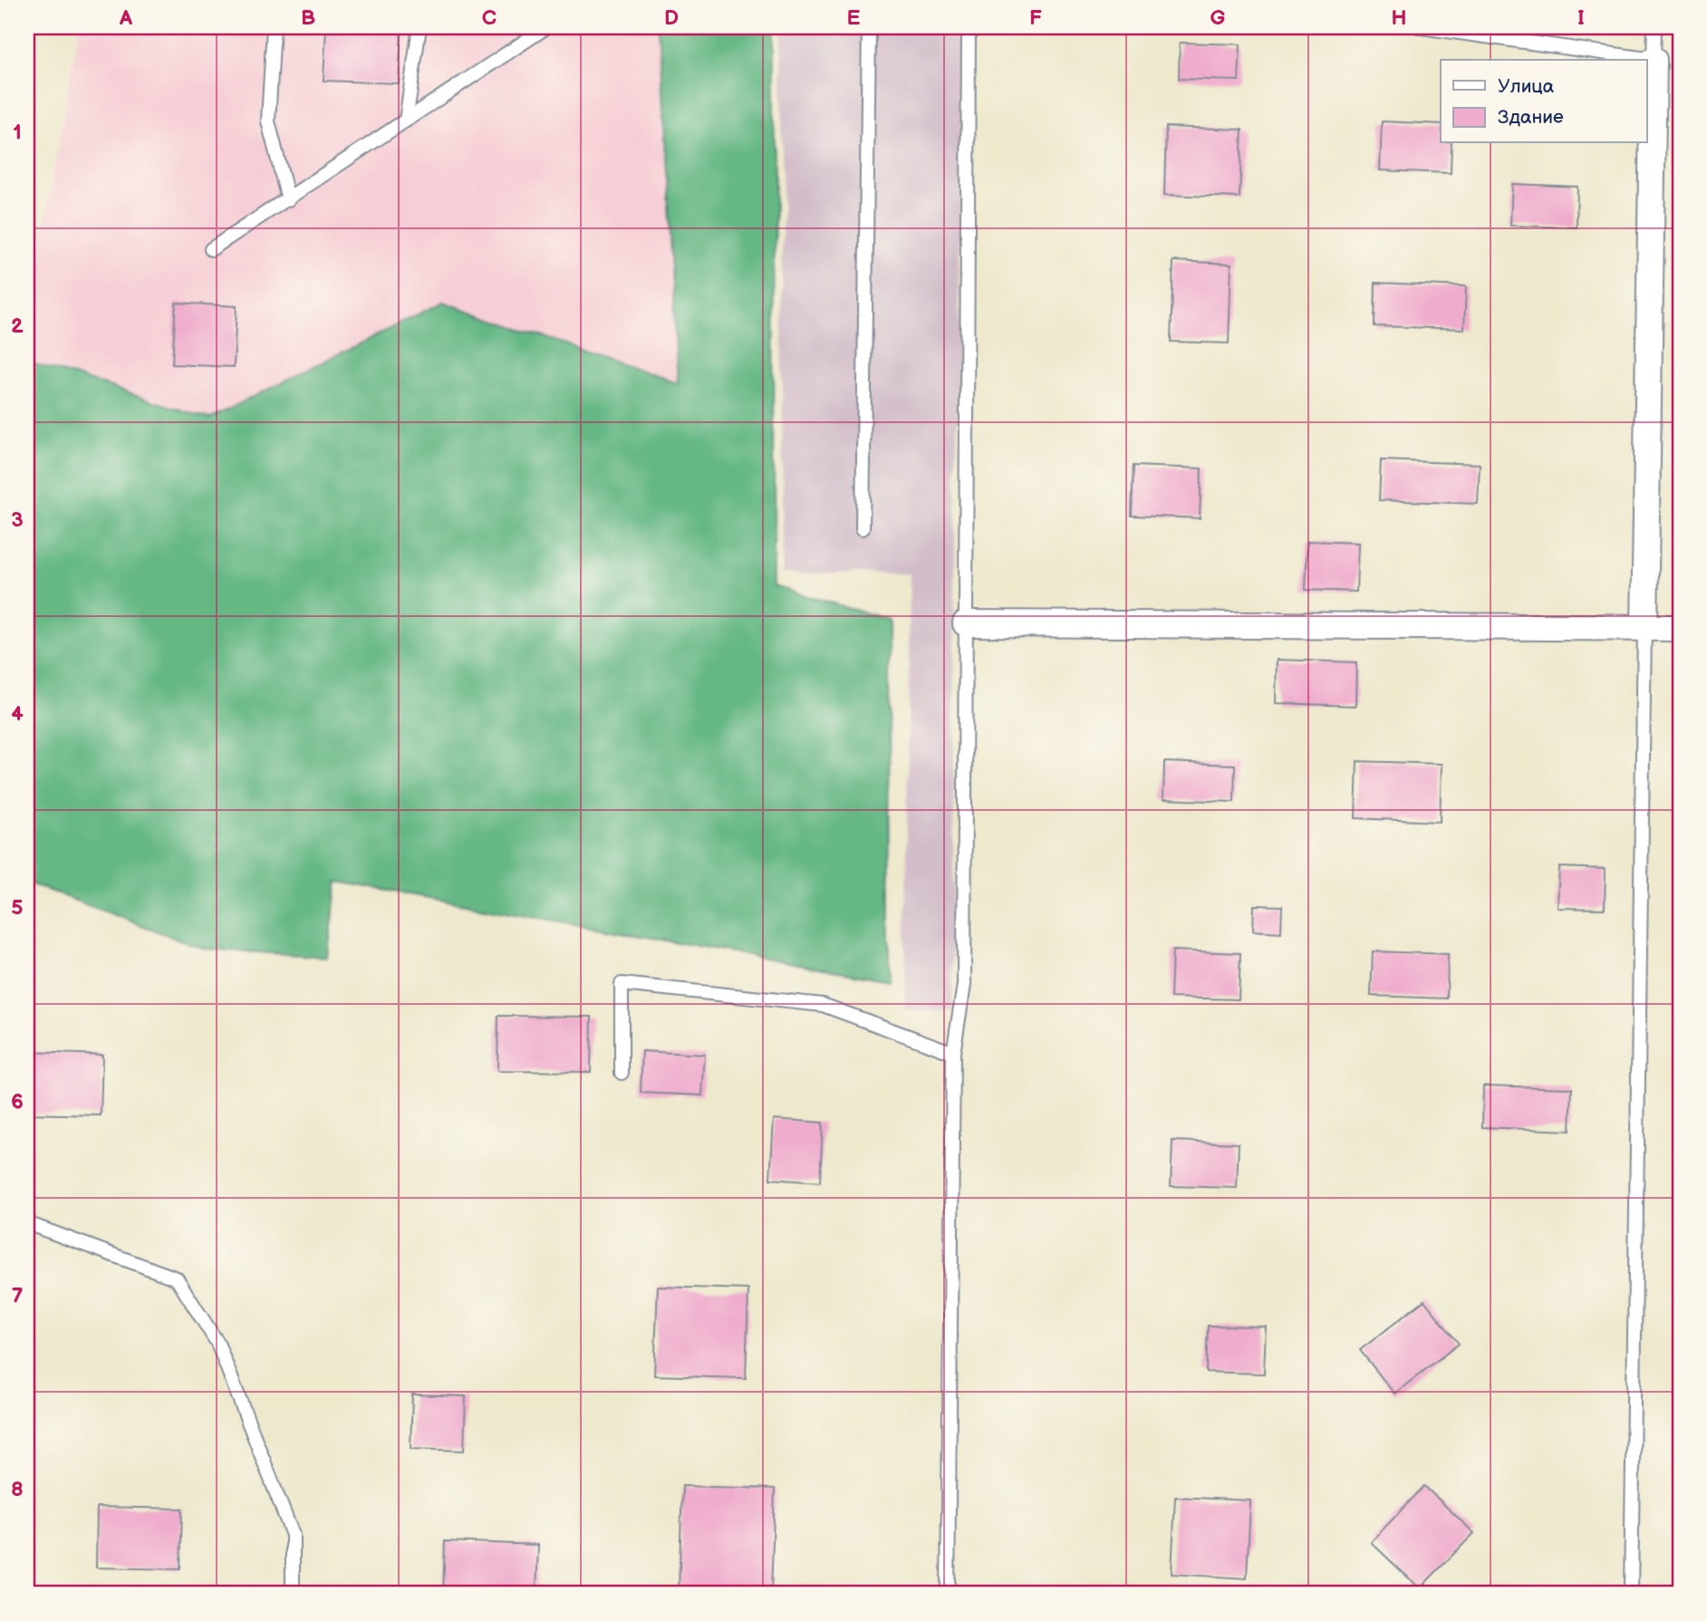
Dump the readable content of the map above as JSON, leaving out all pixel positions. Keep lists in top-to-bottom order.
{
  "legend": ["Улица", "Здание"],
  "grid": {
    "columns": [
      "A",
      "B",
      "C",
      "D",
      "E",
      "F",
      "G",
      "H",
      "I"
    ],
    "rows": [
      "1",
      "2",
      "3",
      "4",
      "5",
      "6",
      "7",
      "8"
    ]
  }
}
